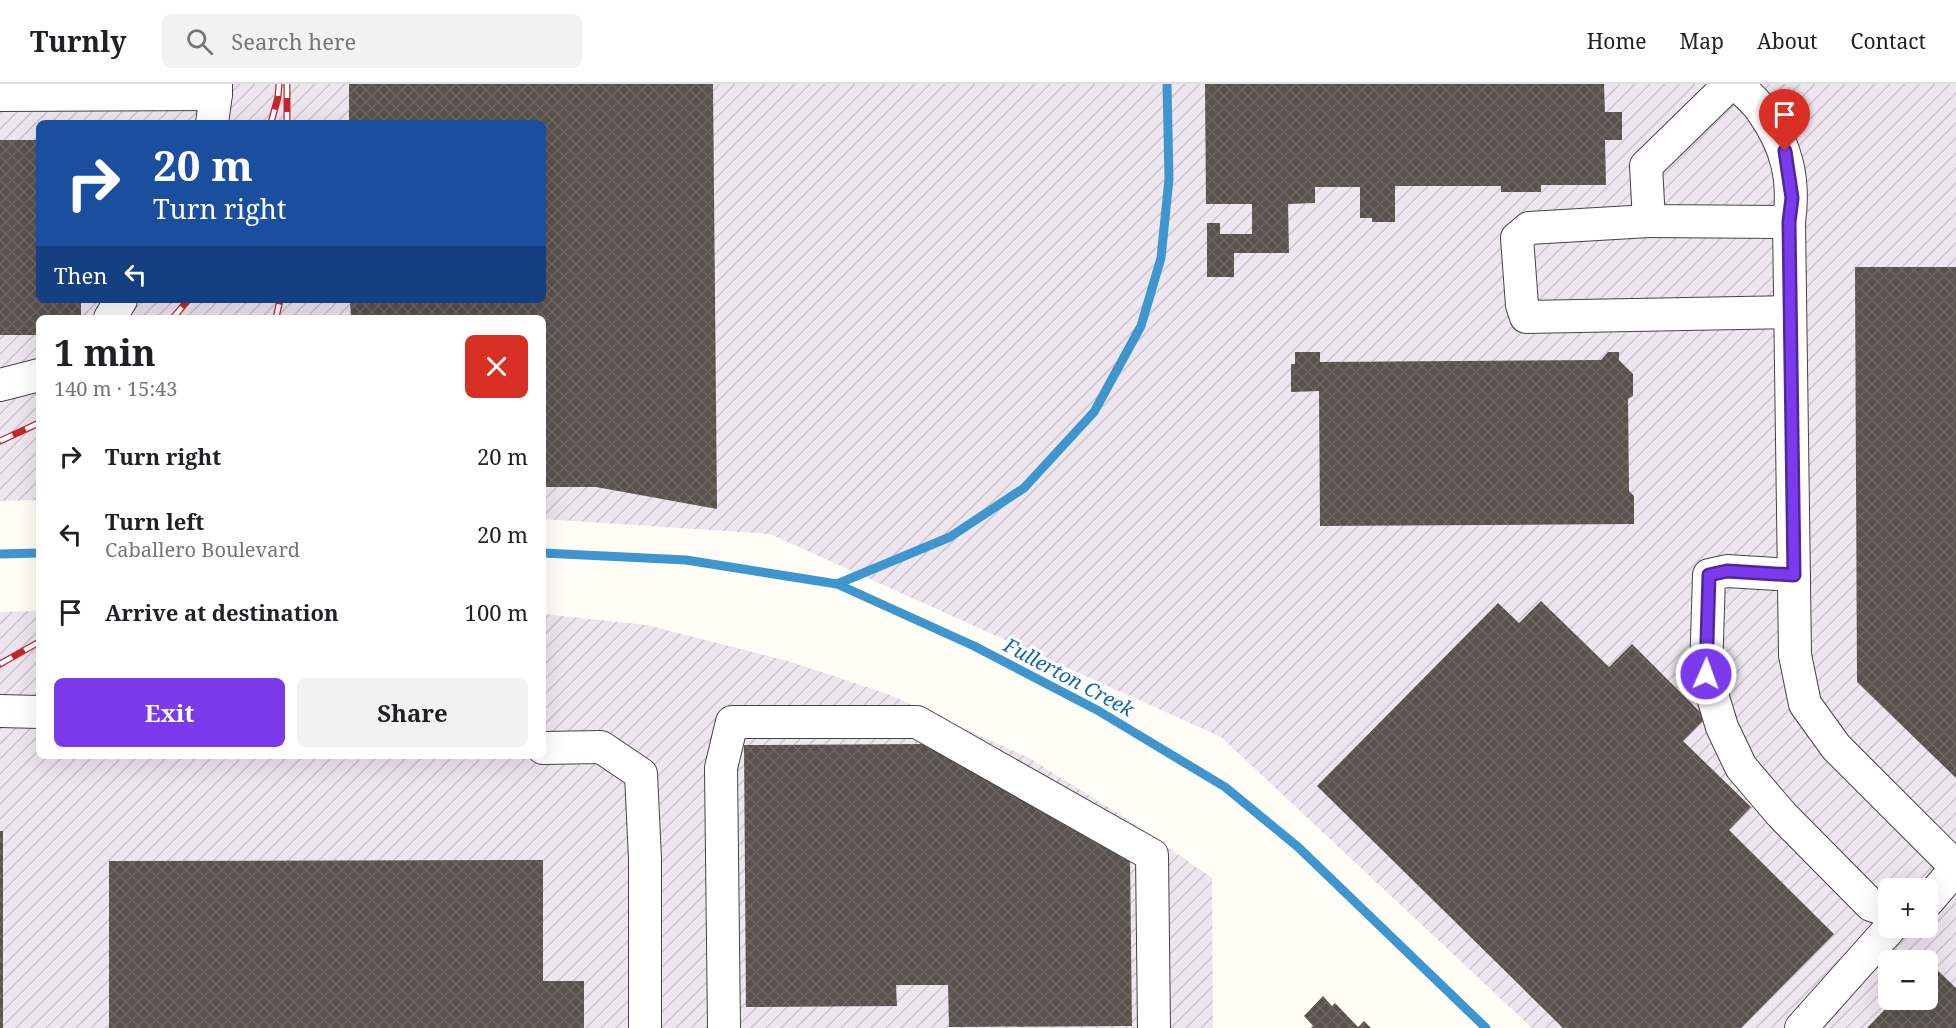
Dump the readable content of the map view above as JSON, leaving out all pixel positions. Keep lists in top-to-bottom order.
{
  "water": ["Fullerton Creek"],
  "page": {
    "header": "Turnly",
    "search": "Search here",
    "nav": [
      "Home",
      "Map",
      "About",
      "Contact"
    ],
    "turn": ["20 m", "Turn right"],
    "then": "Then",
    "heading": ["1 min", "140 m · 15:43"],
    "list": [
      {
        "name": "Turn right",
        "value": "20 m"
      },
      {
        "name": "Turn left",
        "note": "Caballero Boulevard",
        "value": "20 m"
      },
      {
        "name": "Arrive at destination",
        "value": "100 m"
      }
    ],
    "buttons": ["Exit", "Share"],
    "map_buttons": ["+", "−"]
  }
}
